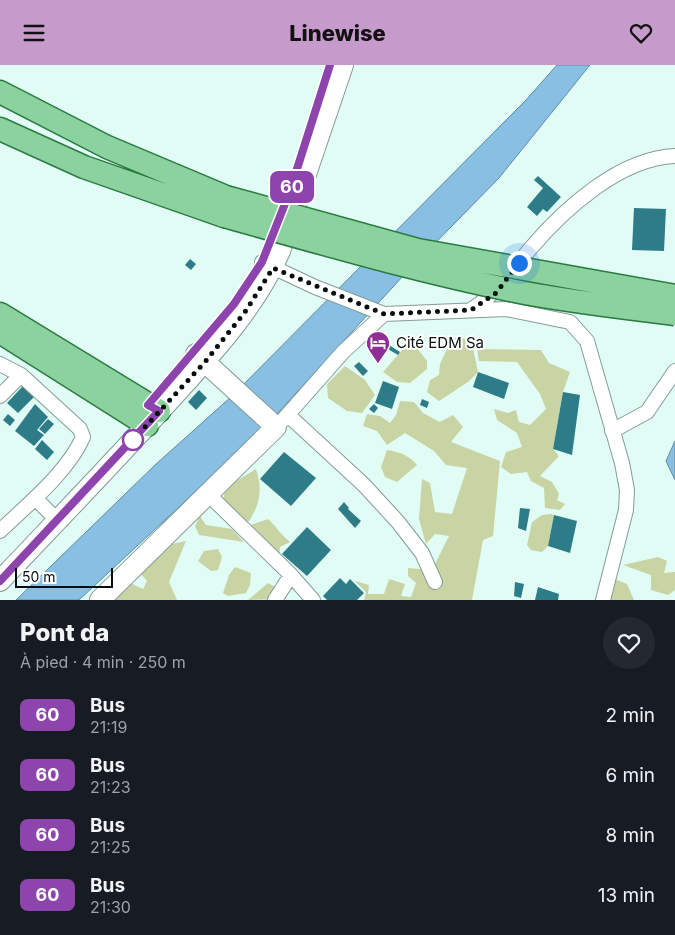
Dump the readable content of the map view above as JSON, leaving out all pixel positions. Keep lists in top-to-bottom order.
{
  "places": {
    "hotel": ["Cité EDM Sa"]
  },
  "lines": ["bus line 60"],
  "scale_bar": "50 m",
  "page": {
    "header": "Linewise",
    "on_map": "60",
    "scale": "50 m",
    "heading": ["Pont da", "À pied · 4 min · 250 m"],
    "list": [
      {
        "mark": "60",
        "name": "Bus",
        "note": "21:19",
        "value": "2 min"
      },
      {
        "mark": "60",
        "name": "Bus",
        "note": "21:23",
        "value": "6 min"
      },
      {
        "mark": "60",
        "name": "Bus",
        "note": "21:25",
        "value": "8 min"
      },
      {
        "mark": "60",
        "name": "Bus",
        "note": "21:30",
        "value": "13 min"
      }
    ]
  }
}
